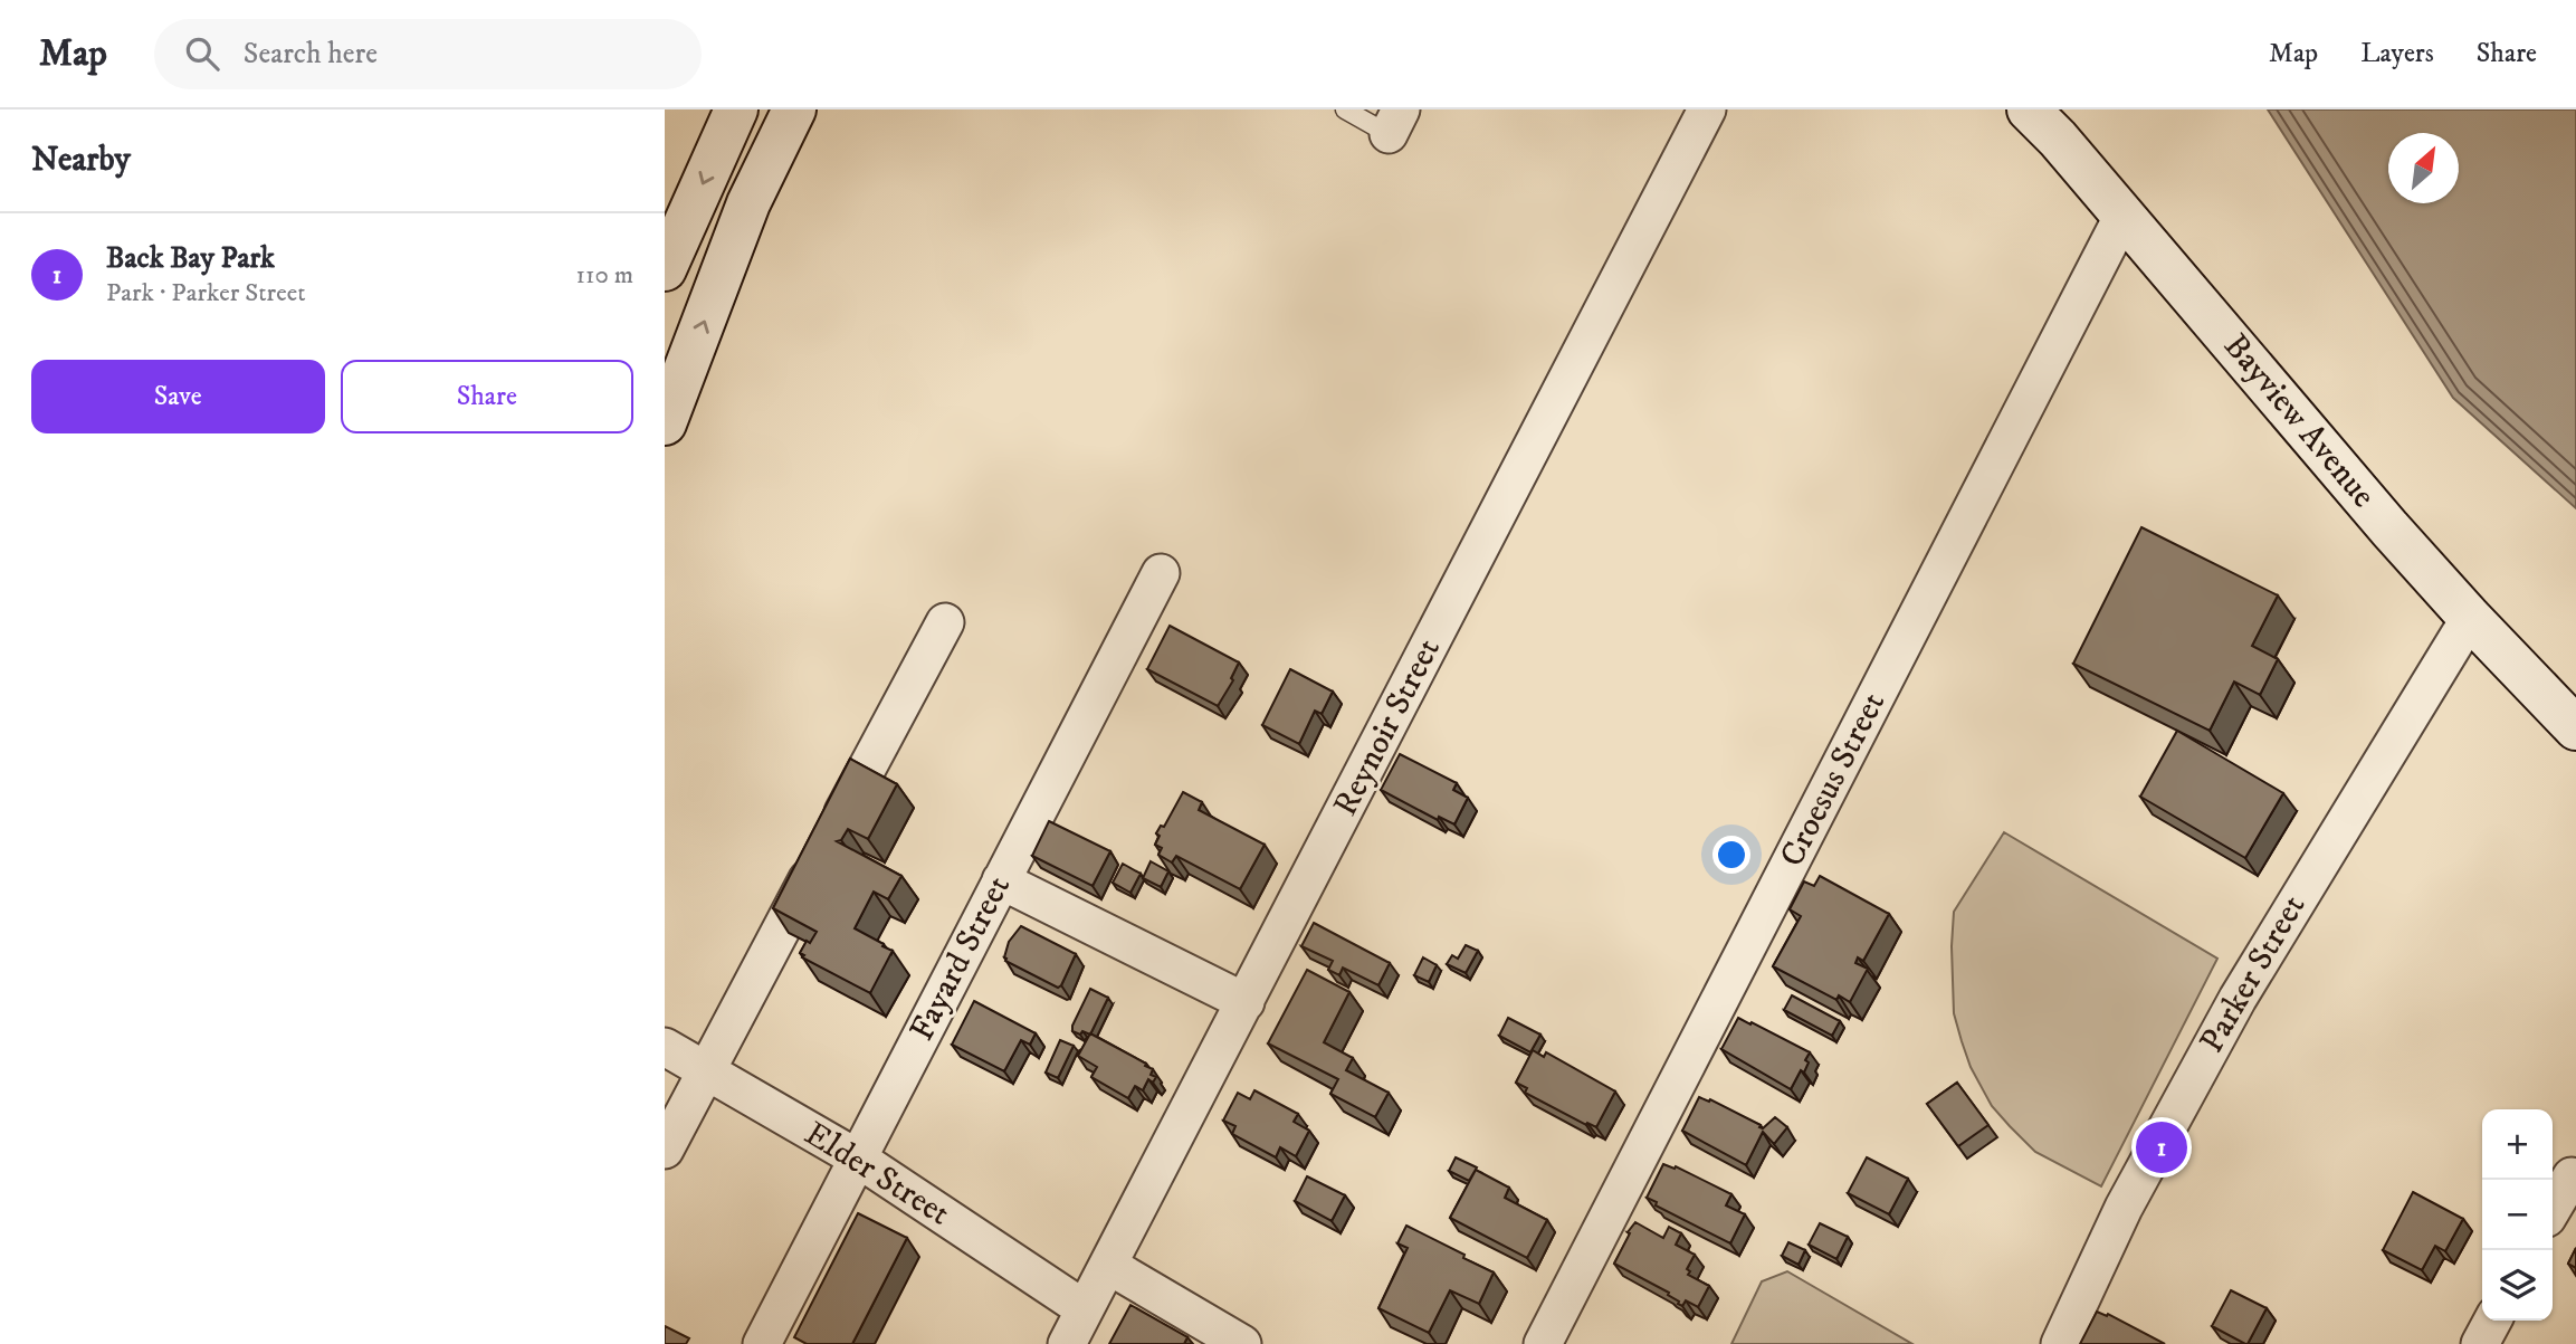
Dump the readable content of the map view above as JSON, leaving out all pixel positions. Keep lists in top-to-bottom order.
{
  "streets": {
    "main road": ["Bayview Avenue"],
    "street": [
      "Reynoir Street",
      "Croesus Street",
      "Fayard Street",
      "Parker Street",
      "Elder Street"
    ]
  },
  "crossings": [
    ["Bayview Avenue", "Croesus Street"],
    ["Bayview Avenue", "Parker Street"],
    ["Reynoir Street", "Elder Street"],
    ["Fayard Street", "Elder Street"]
  ],
  "north": "top right",
  "page": {
    "header": "Map",
    "search": "Search here",
    "nav": ["Map", "Layers", "Share"],
    "heading": "Nearby",
    "list": [
      {
        "mark": "1",
        "name": "Back Bay Park",
        "note": "Park · Parker Street",
        "value": "110 m"
      }
    ],
    "buttons": ["Save", "Share"],
    "map_buttons": ["+", "−"],
    "pins": "1"
  }
}
